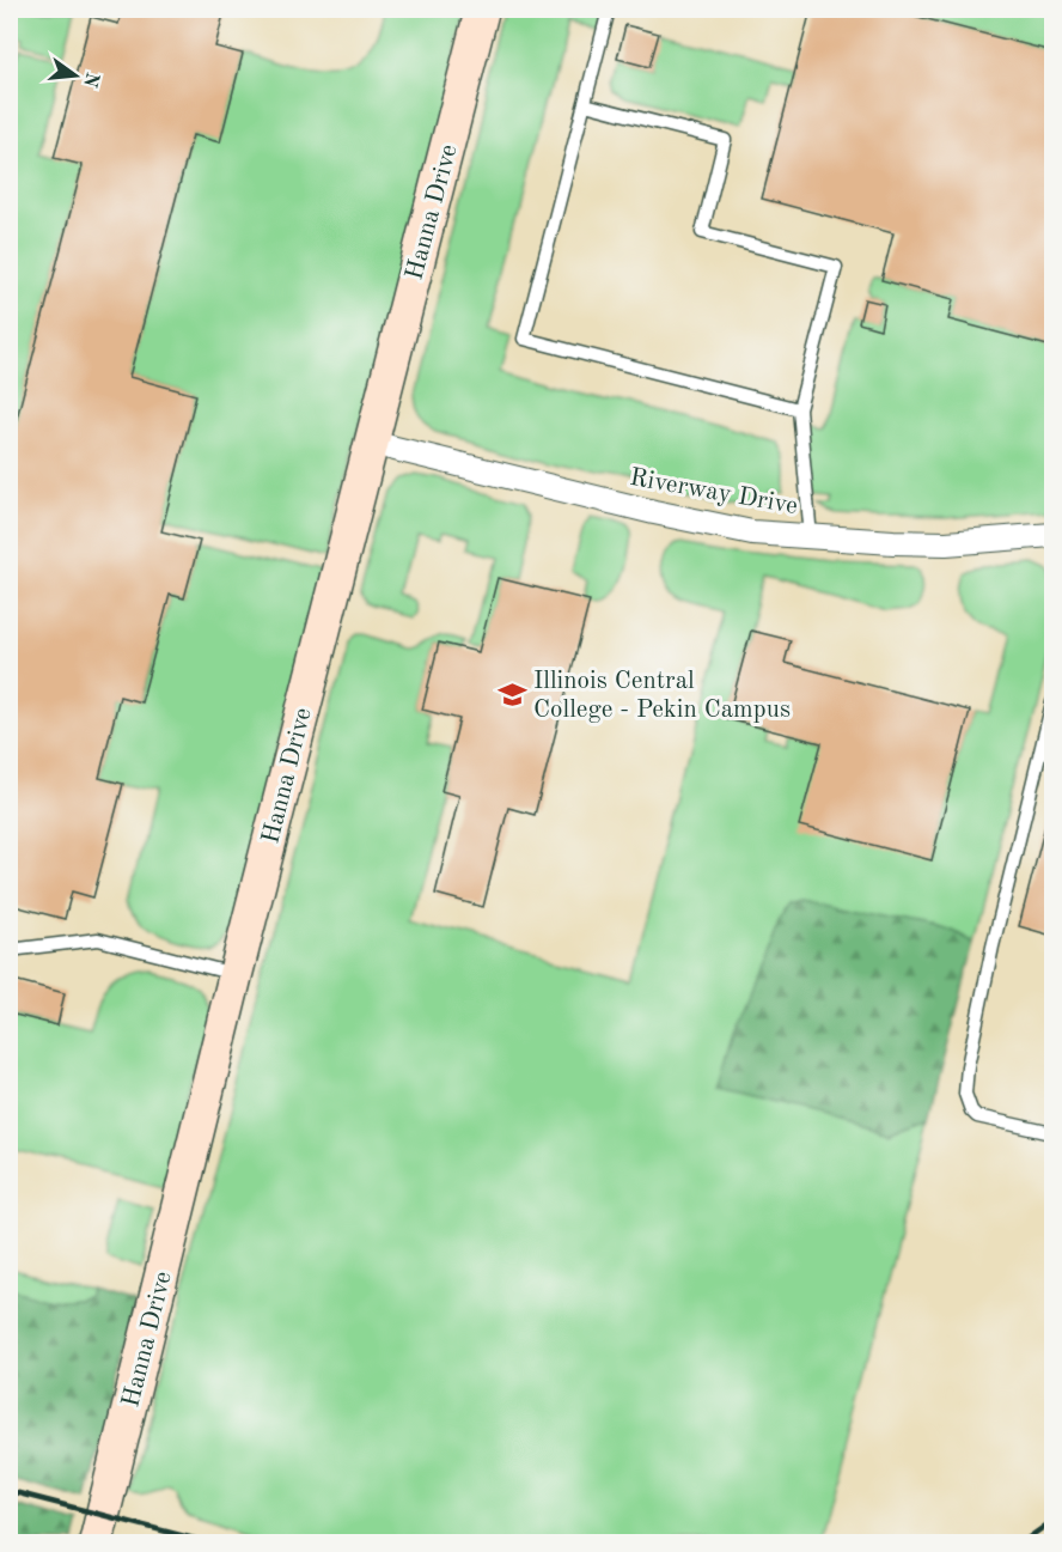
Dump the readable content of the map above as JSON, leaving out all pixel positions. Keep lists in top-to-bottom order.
{
  "streets": {
    "street": ["Hanna Drive", "Riverway Drive"]
  },
  "crossings": [
    ["Hanna Drive", "Riverway Drive"]
  ],
  "places": {
    "school or university": ["Illinois Central College - Pekin Campus"]
  },
  "north": "right"
}
